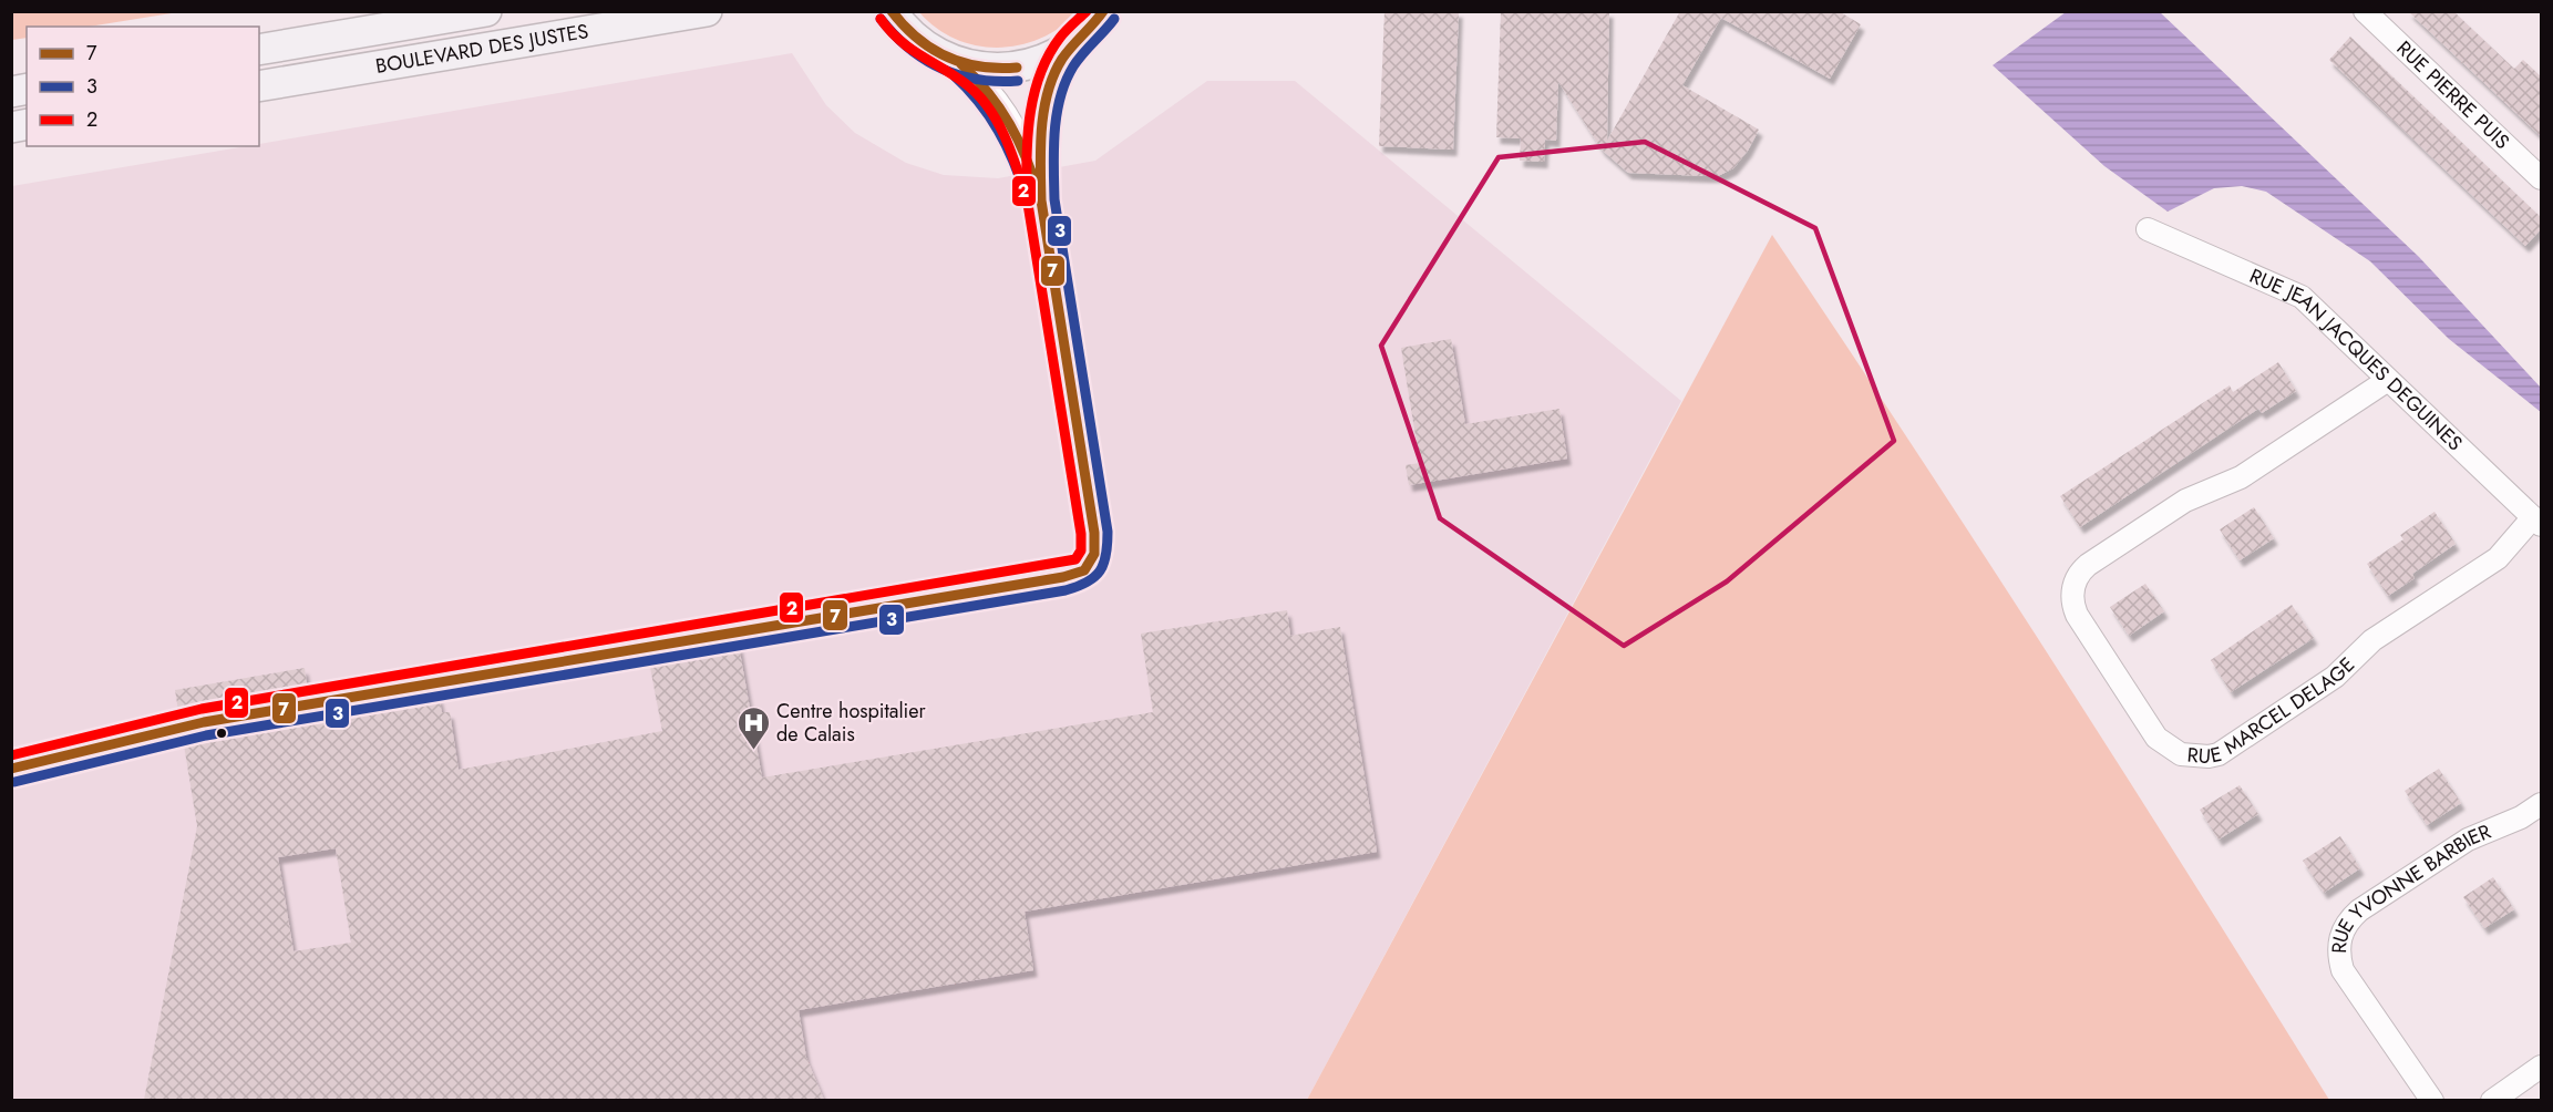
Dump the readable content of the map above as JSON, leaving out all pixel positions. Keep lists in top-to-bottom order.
{
  "streets": {
    "street": [
      "BOULEVARD DES JUSTES",
      "RUE PIERRE PUIS",
      "RUE JEAN JACQUES DEGUINES",
      "RUE MARCEL DELAGE",
      "RUE YVONNE BARBIER"
    ]
  },
  "crossings": [
    ["RUE JEAN JACQUES DEGUINES", "RUE MARCEL DELAGE"]
  ],
  "places": {
    "hospital": ["Centre hospitalier de Calais"]
  },
  "lines": ["transit line 7", "transit line 2", "transit line 3"],
  "legend": ["7", "3", "2"]
}
